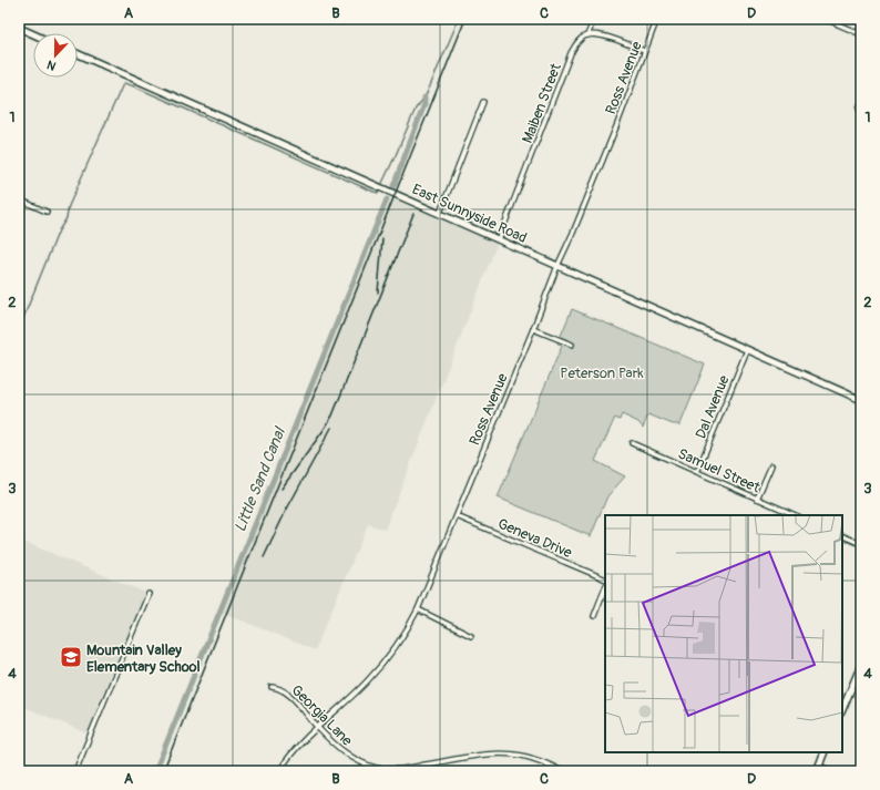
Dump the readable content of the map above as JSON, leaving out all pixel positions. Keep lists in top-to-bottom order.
{
  "streets": {
    "main road": ["East Sunnyside Road"],
    "street": [
      "Ross Avenue",
      "Maiben Street",
      "Dal Avenue",
      "Samuel Street",
      "Geneva Drive",
      "Georgia Lane"
    ]
  },
  "crossings": [
    ["Ross Avenue", "East Sunnyside Road"],
    ["Ross Avenue", "Geneva Drive"],
    ["Ross Avenue", "Georgia Lane"],
    ["Maiben Street", "East Sunnyside Road"],
    ["East Sunnyside Road", "Dal Avenue"],
    ["Dal Avenue", "Samuel Street"]
  ],
  "water": ["Little Sand Canal"],
  "parks": ["Peterson Park"],
  "places": {
    "school or university": ["Mountain Valley Elementary School"]
  },
  "north": "bottom",
  "grid": {
    "columns": [
      "A",
      "B",
      "C",
      "D"
    ],
    "rows": [
      "1",
      "2",
      "3",
      "4"
    ]
  }
}
